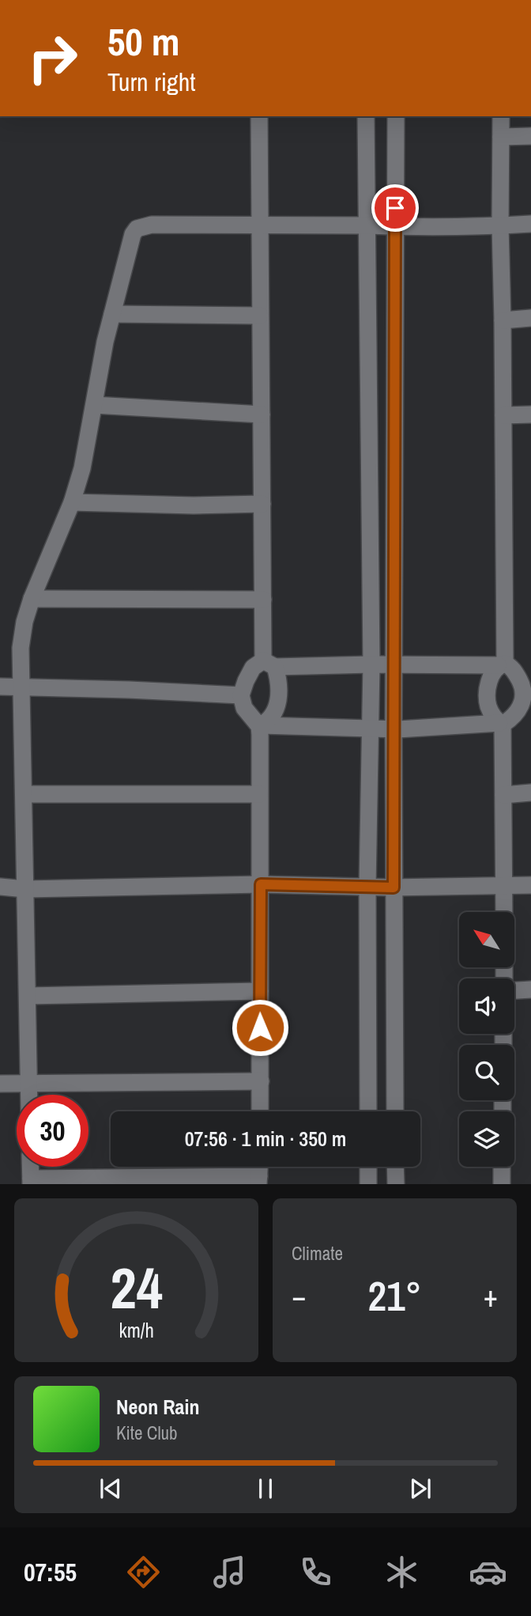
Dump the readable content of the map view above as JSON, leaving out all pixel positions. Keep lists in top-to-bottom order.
{
  "north": "top left",
  "page": {
    "turn": ["50 m", "Turn right"],
    "limit": "30",
    "trip": "07:56 · 1 min · 350 m",
    "tile": "Climate",
    "heat": ["−", "21°", "+"],
    "song": ["Neon Rain", "Kite Club"],
    "tabs": "07:55",
    "gauge": ["24", "km/h"]
  }
}
